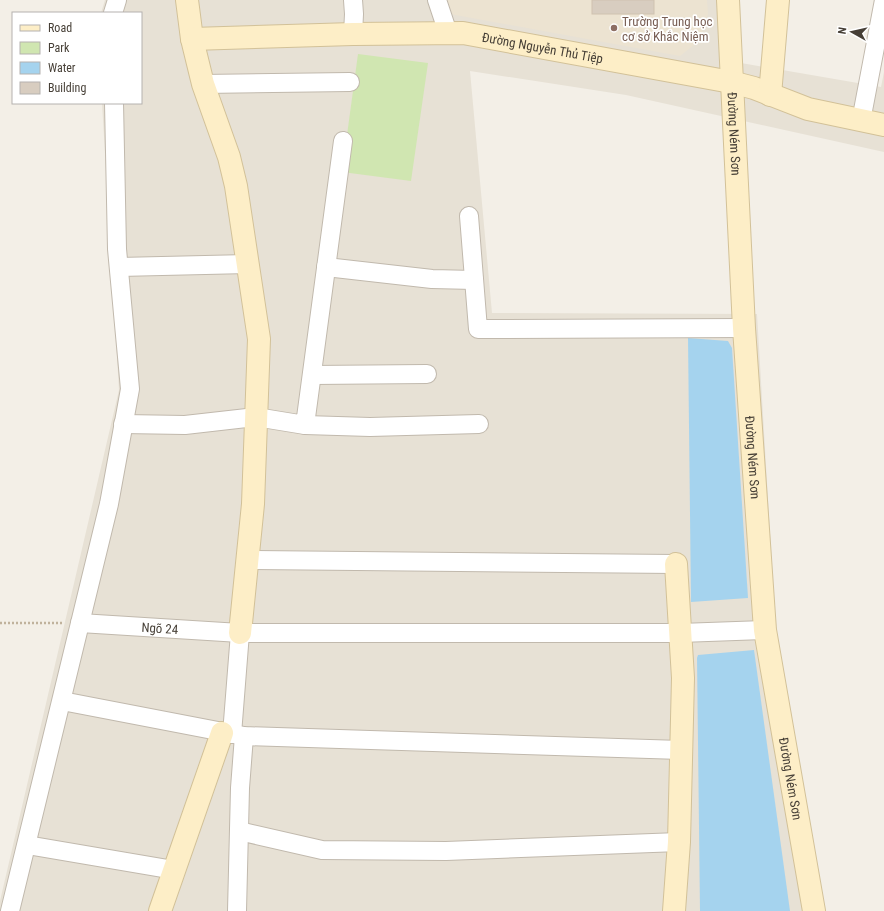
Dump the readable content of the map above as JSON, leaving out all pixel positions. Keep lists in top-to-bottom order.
{
  "streets": {
    "street": ["Đường Nguyễn Thủ Tiệp", "Đường Ném Sơn", "Ngõ 24"]
  },
  "crossings": [
    ["Đường Nguyễn Thủ Tiệp", "Đường Ném Sơn"],
    ["Đường Ném Sơn", "Ngõ 24"]
  ],
  "places": ["Trường Trung học cơ sở Khắc Niệm"],
  "legend": [
    "Road",
    "Park",
    "Water",
    "Building"
  ],
  "north": "left"
}
